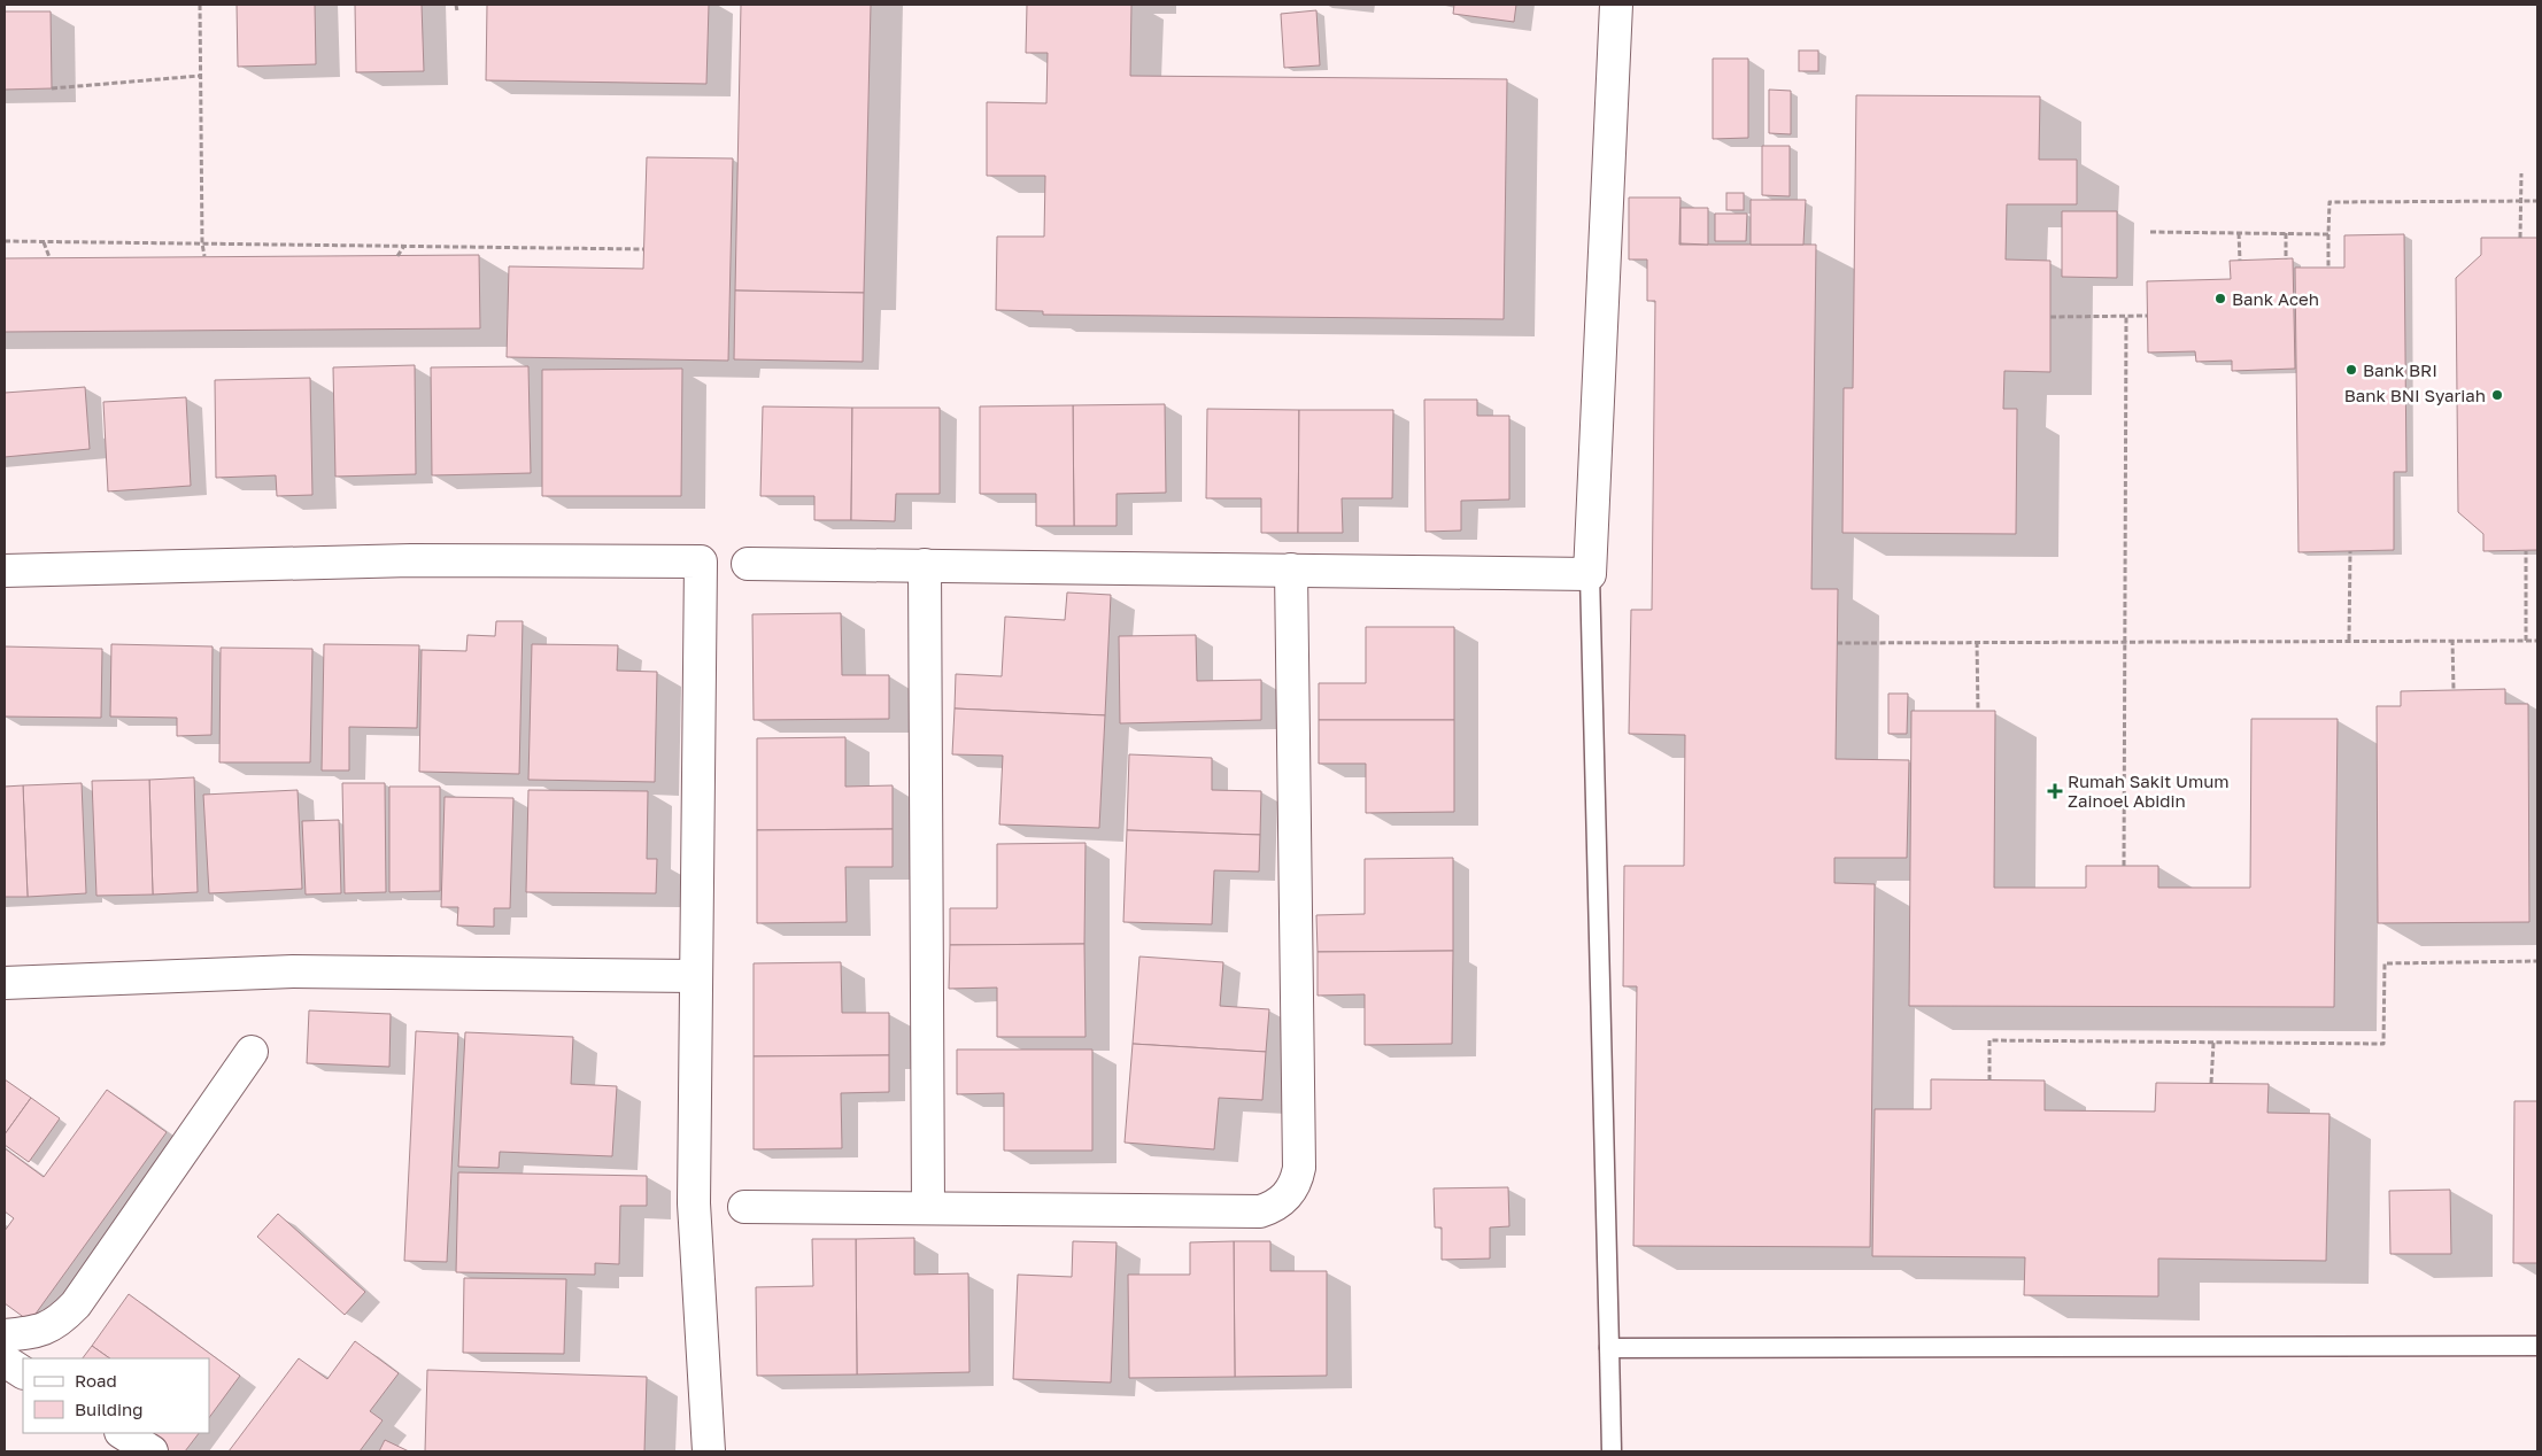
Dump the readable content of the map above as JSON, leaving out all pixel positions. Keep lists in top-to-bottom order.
{
  "places": {
    "other": ["Bank Aceh", "Bank BRI", "Bank BNI Syariah"],
    "health": ["Rumah Sakit Umum Zainoel Abidin"]
  },
  "legend": ["Road", "Building"]
}
